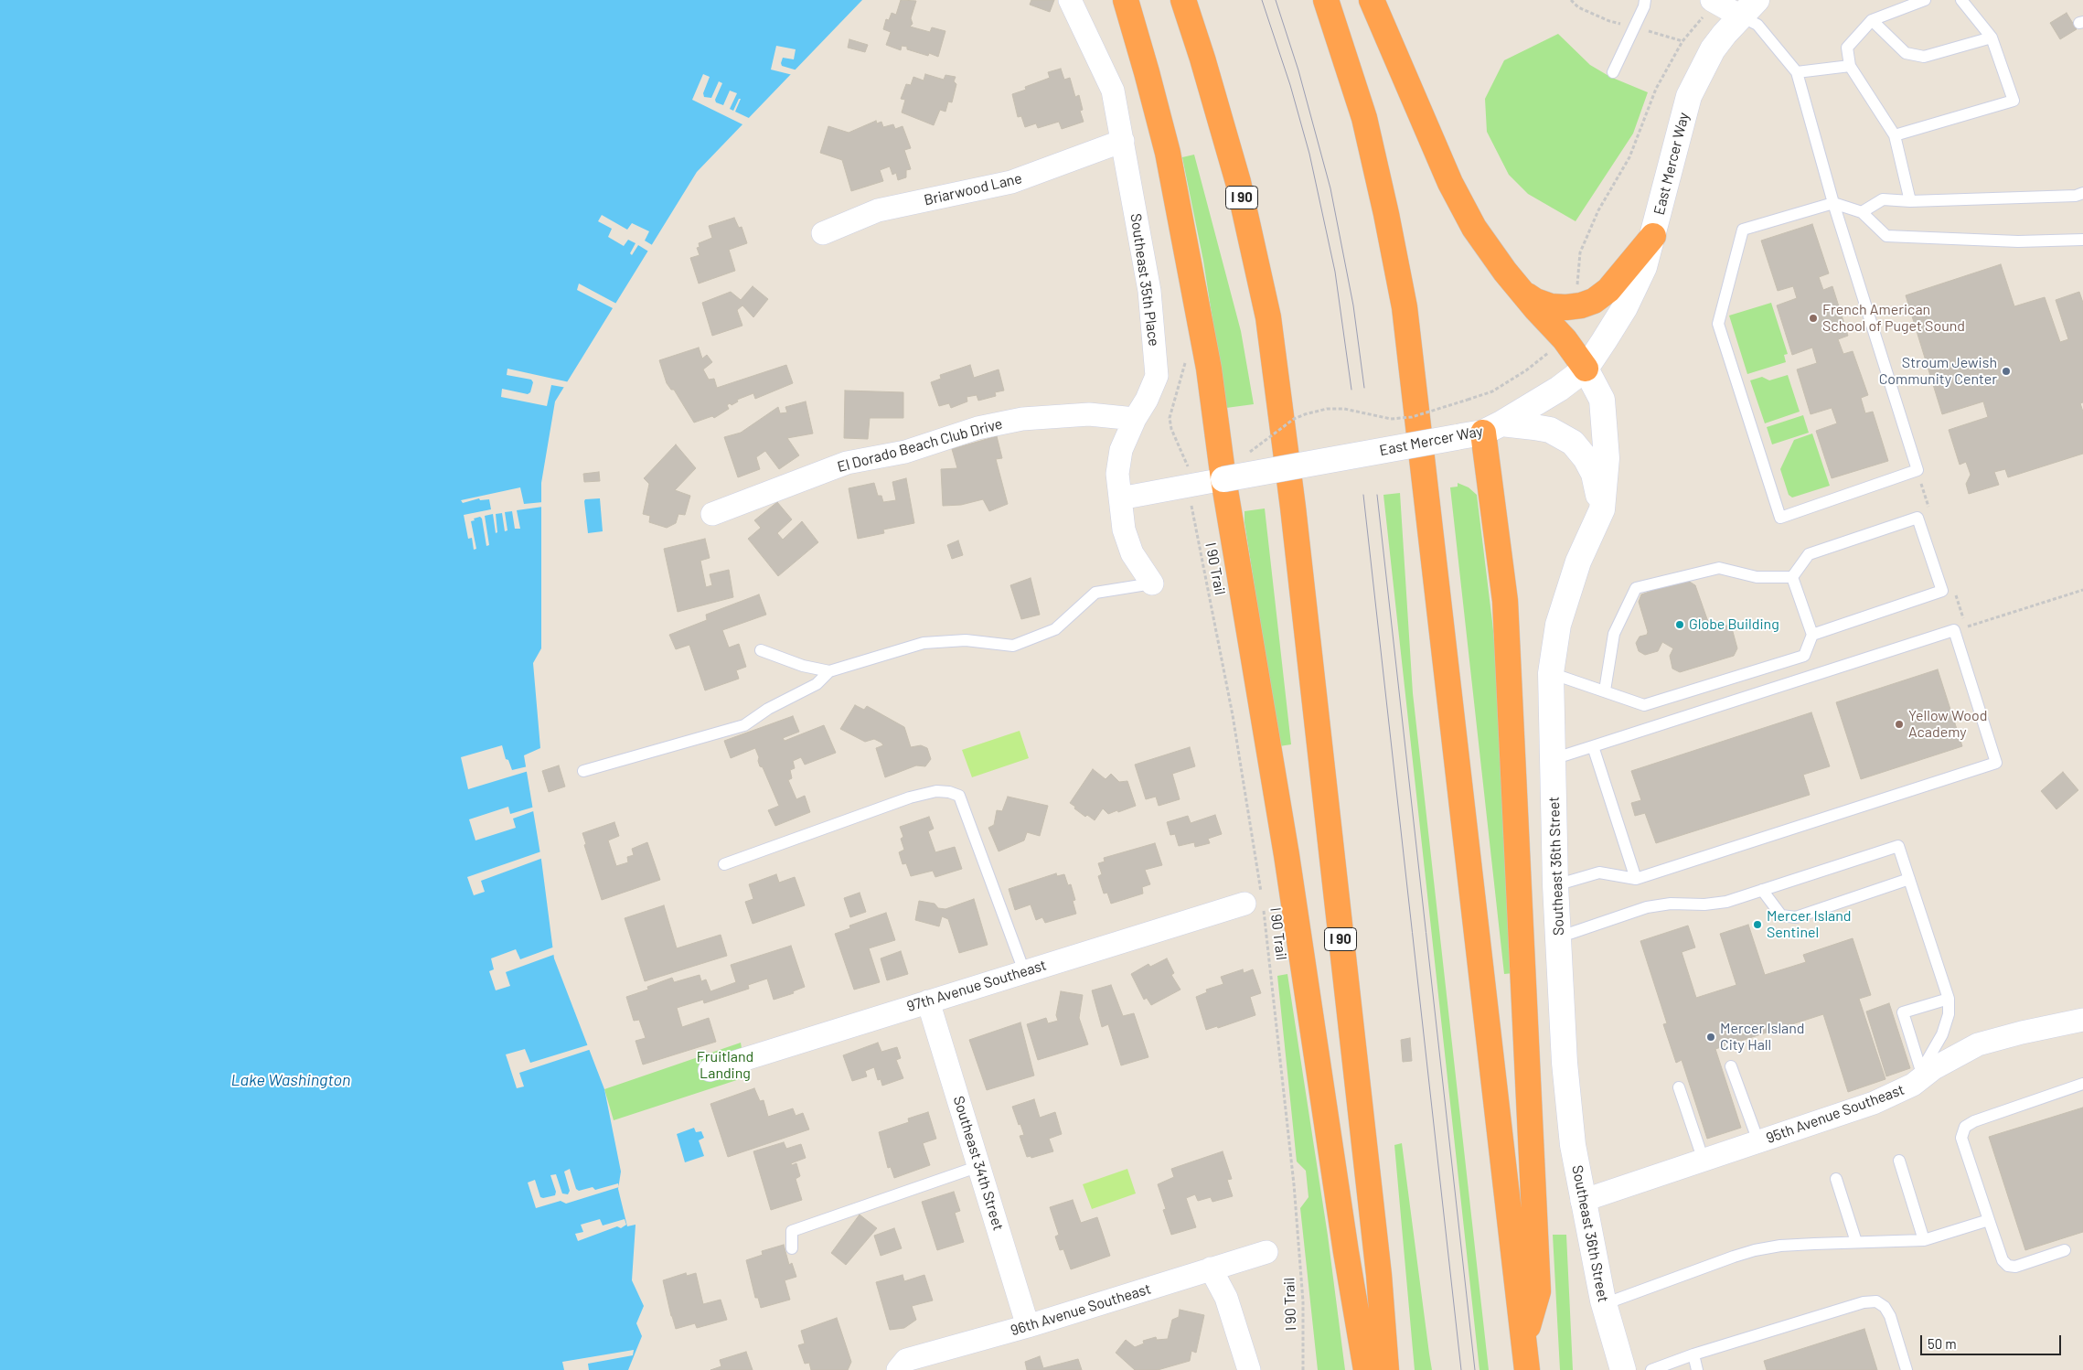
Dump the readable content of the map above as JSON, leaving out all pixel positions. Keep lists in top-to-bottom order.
{
  "streets": {
    "highway": ["I 90"],
    "street": [
      "East Mercer Way",
      "Briarwood Lane",
      "Southeast 35th Place",
      "El Dorado Beach Club Drive",
      "Southeast 36th Street",
      "97th Avenue Southeast",
      "95th Avenue Southeast",
      "Southeast 34th Street",
      "96th Avenue Southeast"
    ],
    "path": ["I 90 Trail"]
  },
  "crossings": [
    ["East Mercer Way", "Southeast 35th Place"],
    ["East Mercer Way", "Southeast 36th Street"],
    ["Briarwood Lane", "Southeast 35th Place"],
    ["Southeast 35th Place", "El Dorado Beach Club Drive"],
    ["I 90 Trail", "97th Avenue Southeast"],
    ["Southeast 36th Street", "95th Avenue Southeast"],
    ["97th Avenue Southeast", "Southeast 34th Street"],
    ["Southeast 34th Street", "96th Avenue Southeast"]
  ],
  "water": ["Lake Washington"],
  "parks": ["Fruitland Landing"],
  "places": [
    "French American School of Puget Sound",
    "Stroum Jewish Community Center",
    "Globe Building",
    "Yellow Wood Academy",
    "Mercer Island Sentinel",
    "Mercer Island City Hall"
  ],
  "scale_bar": "50 m"
}
